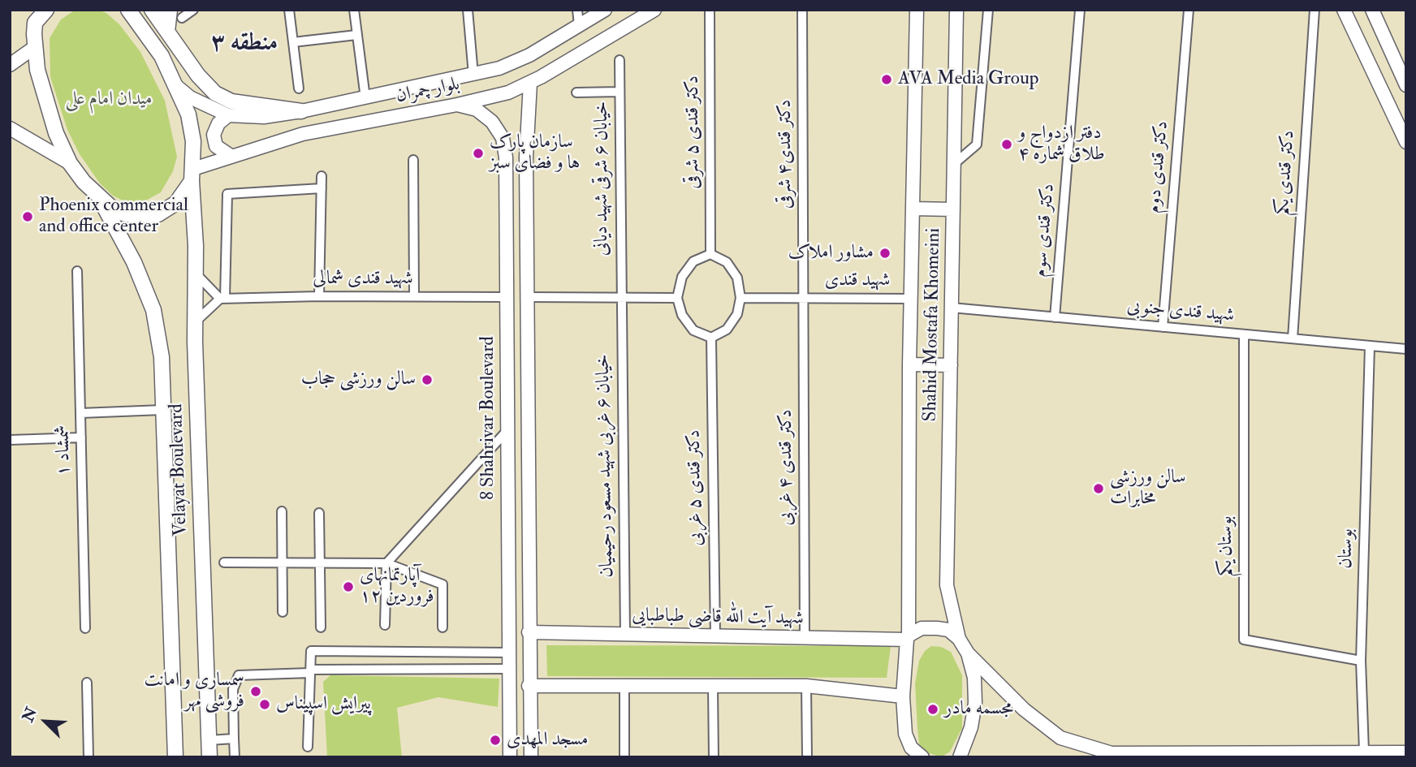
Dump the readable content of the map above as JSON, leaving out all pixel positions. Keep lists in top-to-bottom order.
{
  "streets": {
    "main road": [
      "بلوار چمران",
      "Shahid Mostafa Khomeini",
      "8 Shahrivar Boulevard",
      "Velayat Boulevard",
      "شهید آیت الله قاضی طباطبایی"
    ],
    "street": [
      "دکتر قندی ۵ شرقی",
      "دکتر قندی۴ شرقی",
      "دکتر قندی دوم",
      "دکتر قندی یکم",
      "خیابان ۶ شرقی شهید دیانی",
      "دکتر قندی سوم",
      "شهید قندی شمالی",
      "شهید قندی",
      "شهید قندی جنوبی",
      "شمشاد ۱",
      "خیابان ۶ غربی شهید مسعود رحیمیان",
      "دکتر قندی ۴ غربی",
      "دکتر قندی ۵ غربی",
      "بوستان یکم",
      "بوستان"
    ]
  },
  "crossings": [
    ["بلوار چمران", "8 Shahrivar Boulevard"],
    ["بلوار چمران", "Velayat Boulevard"],
    ["دکتر قندی ۵ شرقی", "شهید قندی"],
    ["دکتر قندی ۵ شرقی", "دکتر قندی ۵ غربی"],
    ["دکتر قندی۴ شرقی", "شهید قندی"],
    ["دکتر قندی۴ شرقی", "دکتر قندی ۴ غربی"],
    ["دکتر قندی دوم", "شهید قندی جنوبی"],
    ["دکتر قندی یکم", "شهید قندی جنوبی"],
    ["خیابان ۶ شرقی شهید دیانی", "خیابان ۶ غربی شهید مسعود رحیمیان"],
    ["دکتر قندی سوم", "شهید قندی جنوبی"],
    ["شهید قندی شمالی", "8 Shahrivar Boulevard"],
    ["شهید قندی", "Shahid Mostafa Khomeini"],
    ["شهید قندی", "دکتر قندی ۴ غربی"],
    ["شهید قندی", "دکتر قندی ۵ غربی"],
    ["شهید قندی جنوبی", "Shahid Mostafa Khomeini"],
    ["شهید قندی جنوبی", "بوستان یکم"],
    ["شهید قندی جنوبی", "بوستان"],
    ["Shahid Mostafa Khomeini", "شهید آیت الله قاضی طباطبایی"],
    ["8 Shahrivar Boulevard", "شهید آیت الله قاضی طباطبایی"],
    ["خیابان ۶ غربی شهید مسعود رحیمیان", "شهید آیت الله قاضی طباطبایی"],
    ["دکتر قندی ۴ غربی", "شهید آیت الله قاضی طباطبایی"],
    ["دکتر قندی ۵ غربی", "شهید آیت الله قاضی طباطبایی"],
    ["بوستان یکم", "بوستان"]
  ],
  "districts": ["منطقه ۳"],
  "parks": ["میدان امام علی"],
  "places": [
    "AVA Media Group",
    "دفتر ازدواج و طلاق شماره ۴",
    "سازمان پارک ها و فضای سبز",
    "Phoenix commercial and office center",
    "مشاور املاک",
    "سالن ورزشی حجاب",
    "سالن ورزشی مخابرات",
    "آپارتمانهای ۱۲ فروردین",
    "سمساری و امانت فروشی مهر",
    "پیرایش اسپیناس",
    "مجسمه مادر",
    "مسجد المهدی"
  ],
  "north": "top left"
}
